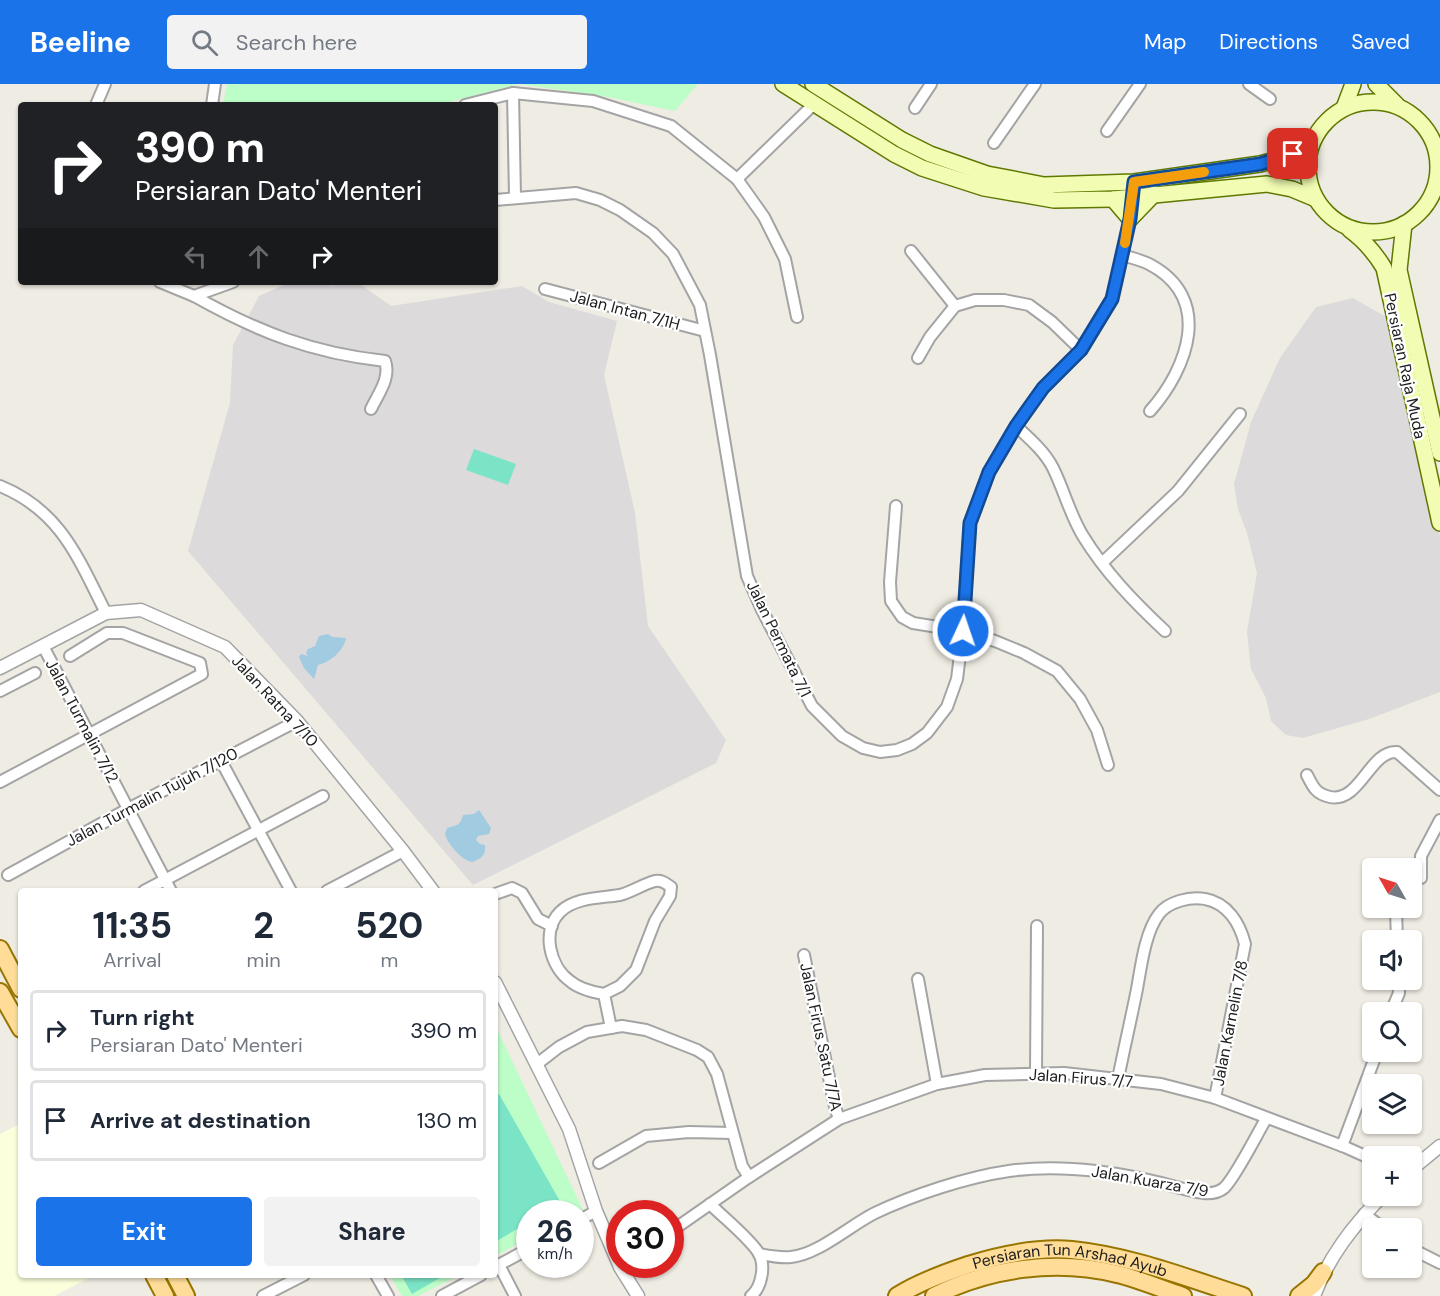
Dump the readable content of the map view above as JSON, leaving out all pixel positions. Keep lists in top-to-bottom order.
{
  "streets": {
    "main road": ["Persiaran Raja Muda", "Persiaran Tun Arshad Ayub"],
    "street": [
      "Jalan Intan 7/1H",
      "Jalan Permata 7/1",
      "Jalan Ratna 7/10",
      "Jalan Turmalin 7/12",
      "Jalan Turmalin Tujuh 7/120",
      "Jalan Karnelin 7/8",
      "Jalan Firus Satu 7/7A",
      "Jalan Firus 7/7",
      "Jalan Kuarza 7/9"
    ]
  },
  "crossings": [
    ["Jalan Intan 7/1H", "Jalan Permata 7/1"],
    ["Jalan Ratna 7/10", "Jalan Turmalin 7/12"],
    ["Jalan Ratna 7/10", "Jalan Turmalin Tujuh 7/120"],
    ["Jalan Turmalin 7/12", "Jalan Turmalin Tujuh 7/120"],
    ["Jalan Karnelin 7/8", "Jalan Firus 7/7"],
    ["Jalan Firus Satu 7/7A", "Jalan Firus 7/7"],
    ["Jalan Firus 7/7", "Jalan Kuarza 7/9"]
  ],
  "north": "top left",
  "page": {
    "header": "Beeline",
    "search": "Search here",
    "nav": ["Map", "Directions", "Saved"],
    "turn": ["390 m", "Persiaran Dato' Menteri"],
    "map_buttons": ["+", "−"],
    "eta": [
      "11:35",
      "Arrival",
      "2",
      "min",
      "520",
      "m"
    ],
    "list": [
      {
        "name": "Turn right",
        "note": "Persiaran Dato' Menteri",
        "value": "390 m"
      },
      {
        "name": "Arrive at destination",
        "value": "130 m"
      }
    ],
    "buttons": ["Exit", "Share"],
    "speed": "26 km/h",
    "limit": "30"
  }
}
